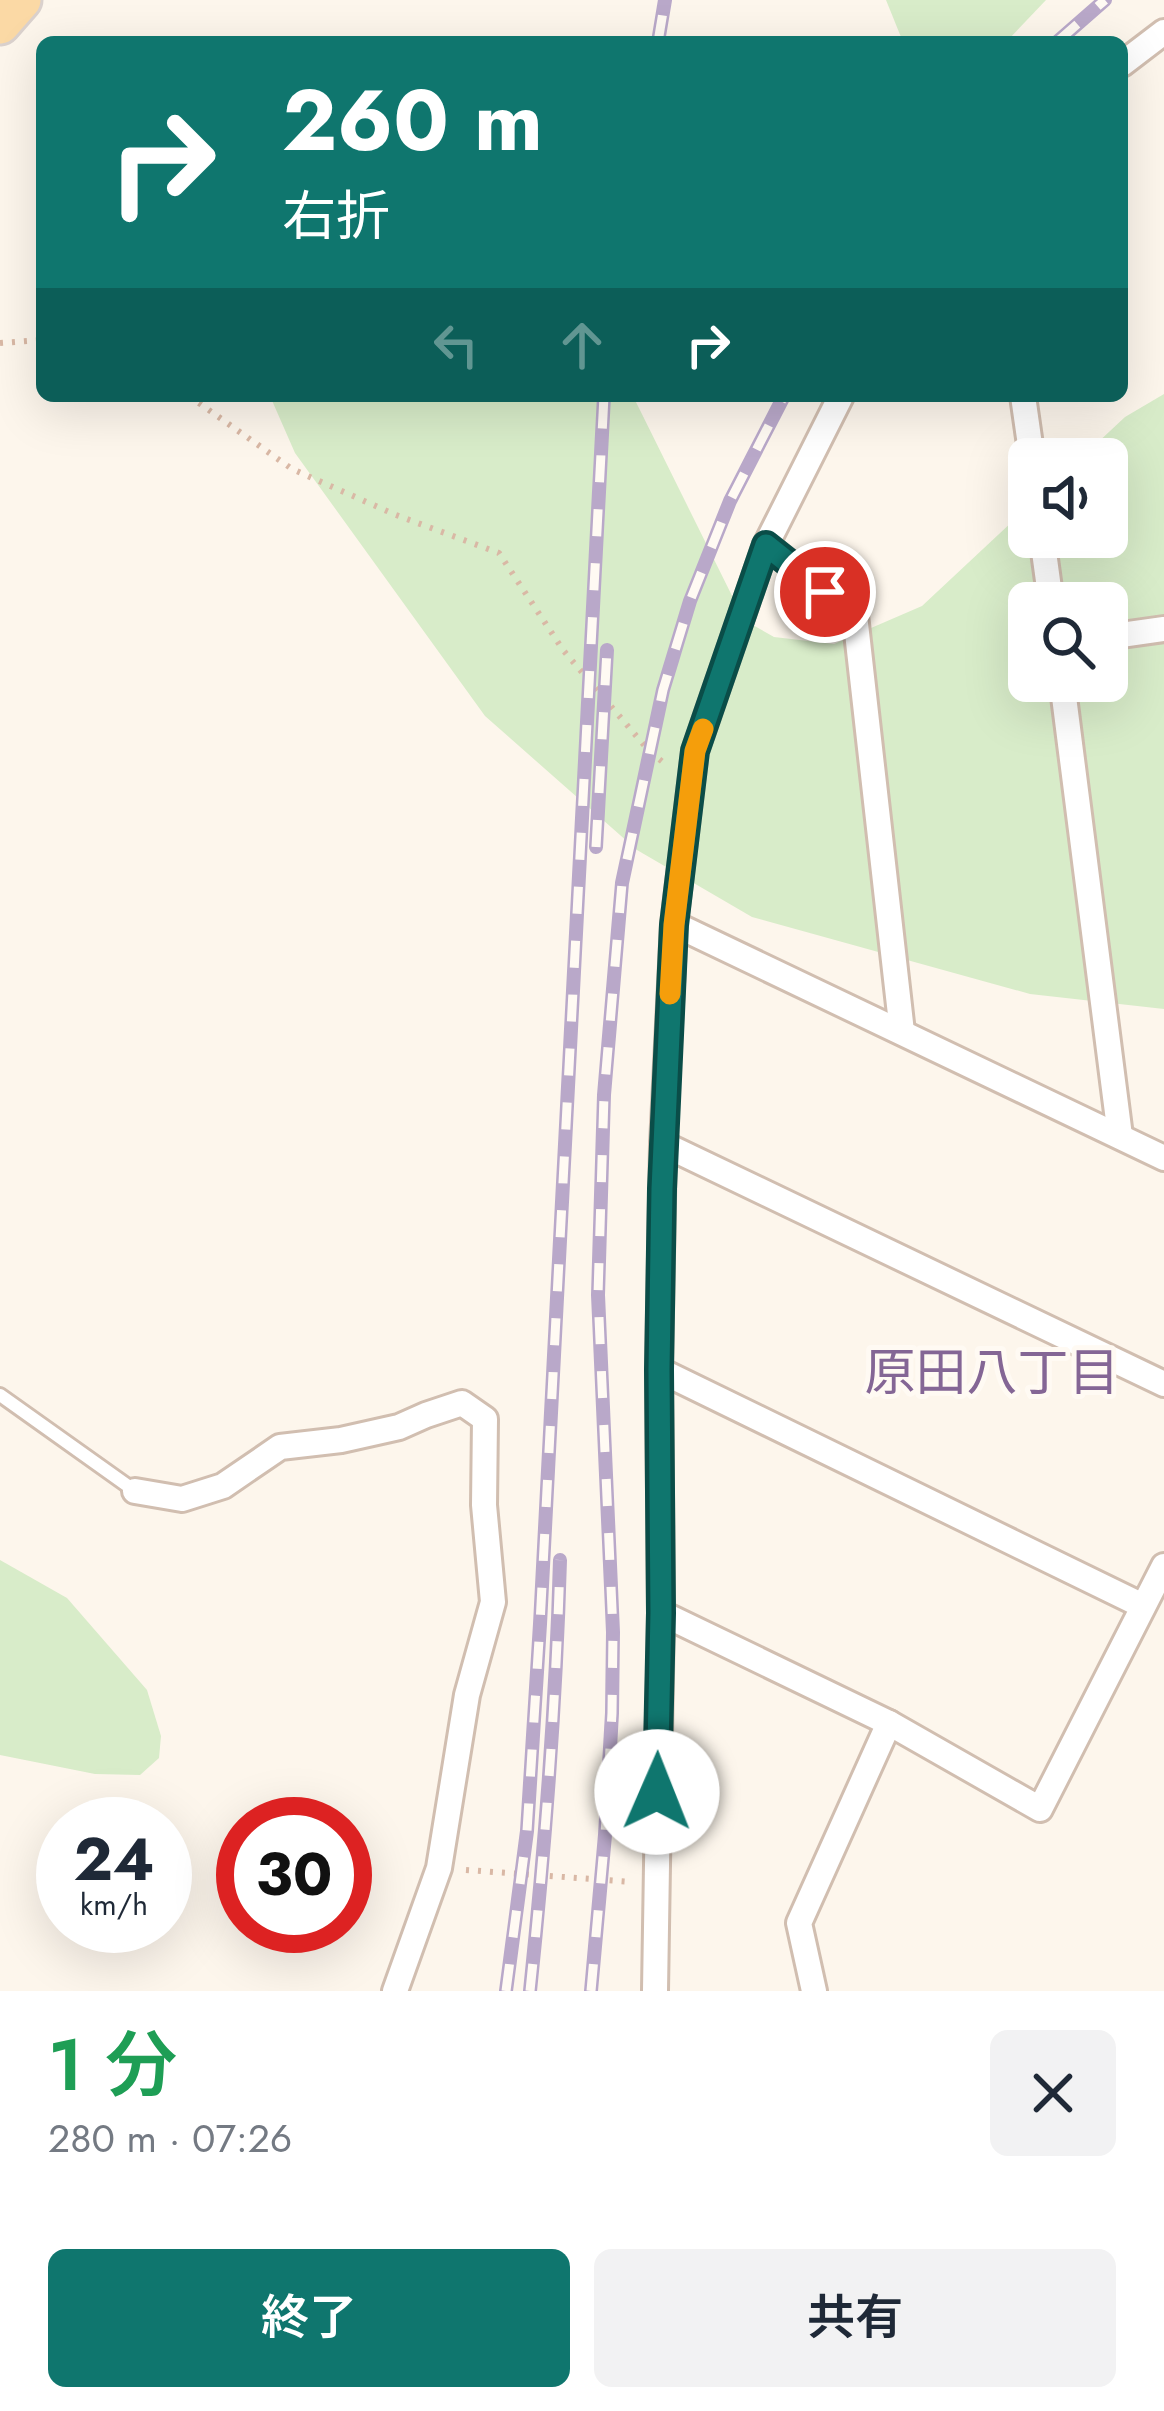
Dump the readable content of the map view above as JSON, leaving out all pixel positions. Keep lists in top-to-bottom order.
{
  "districts": ["原田八丁目"],
  "page": {
    "turn": ["260 m", "右折"],
    "speed": "24 km/h",
    "limit": "30",
    "heading": ["1 分", "280 m · 07:26"],
    "buttons": ["終了", "共有"]
  }
}
